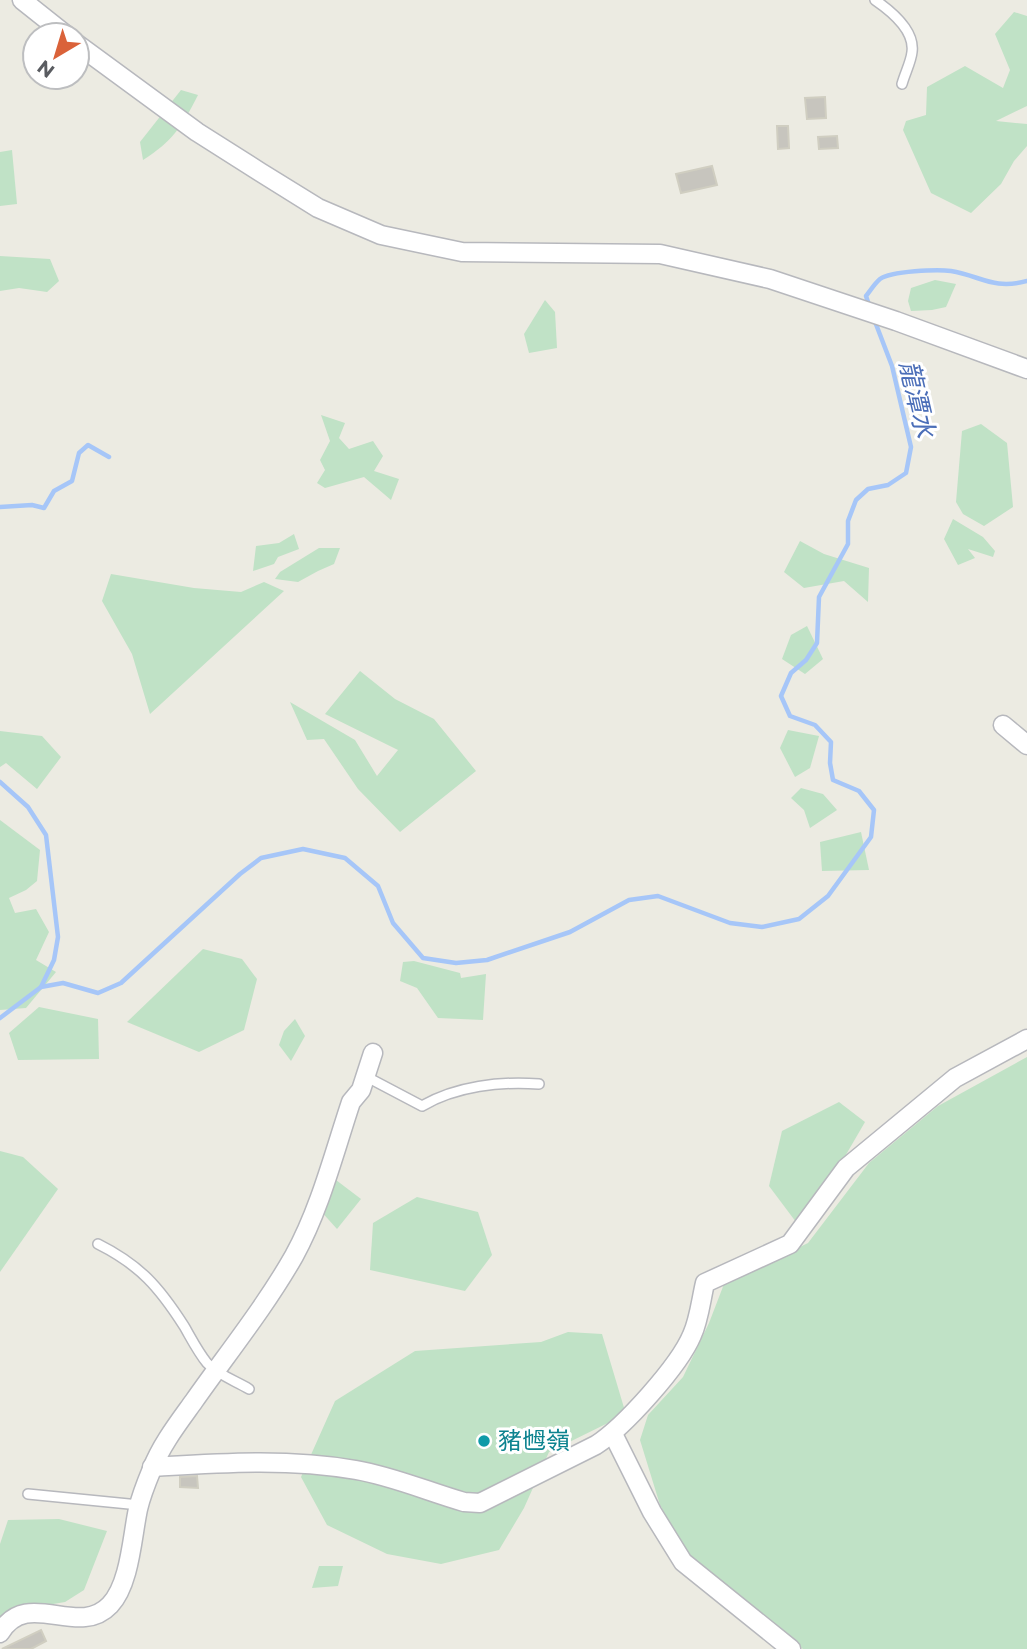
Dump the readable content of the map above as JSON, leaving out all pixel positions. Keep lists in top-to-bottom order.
{
  "water": ["龍潭水"],
  "places": ["豬乸嶺"],
  "north": "bottom left"
}
